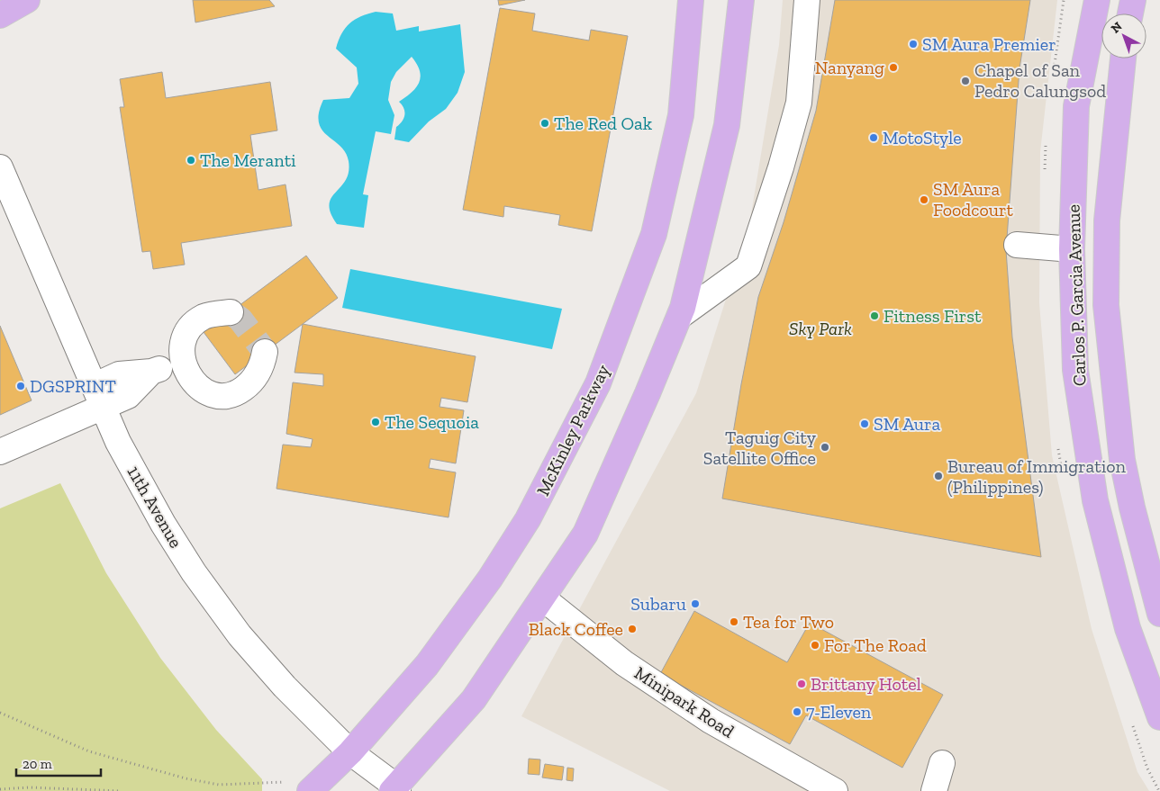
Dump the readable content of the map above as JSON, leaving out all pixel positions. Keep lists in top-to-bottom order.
{
  "streets": {
    "main road": ["Carlos P. Garcia Avenue", "McKinley Parkway"],
    "street": ["11th Avenue", "Minipark Road"]
  },
  "crossings": [
    ["McKinley Parkway", "11th Avenue"]
  ],
  "parks": ["Sky Park"],
  "places": [
    "SM Aura Premier",
    "Nanyang",
    "Chapel of San Pedro Calungsod",
    "The Red Oak",
    "MotoStyle",
    "The Meranti",
    "SM Aura Foodcourt",
    "Fitness First",
    "DGSPRINT",
    "The Sequoia",
    "SM Aura",
    "Taguig City Satellite Office",
    "Bureau of Immigration (Philippines)",
    "Subaru",
    "Tea for Two",
    "Black Coffee",
    "For The Road",
    "Brittany Hotel",
    "7-Eleven"
  ],
  "scale_bar": "20 m",
  "north": "top left"
}
